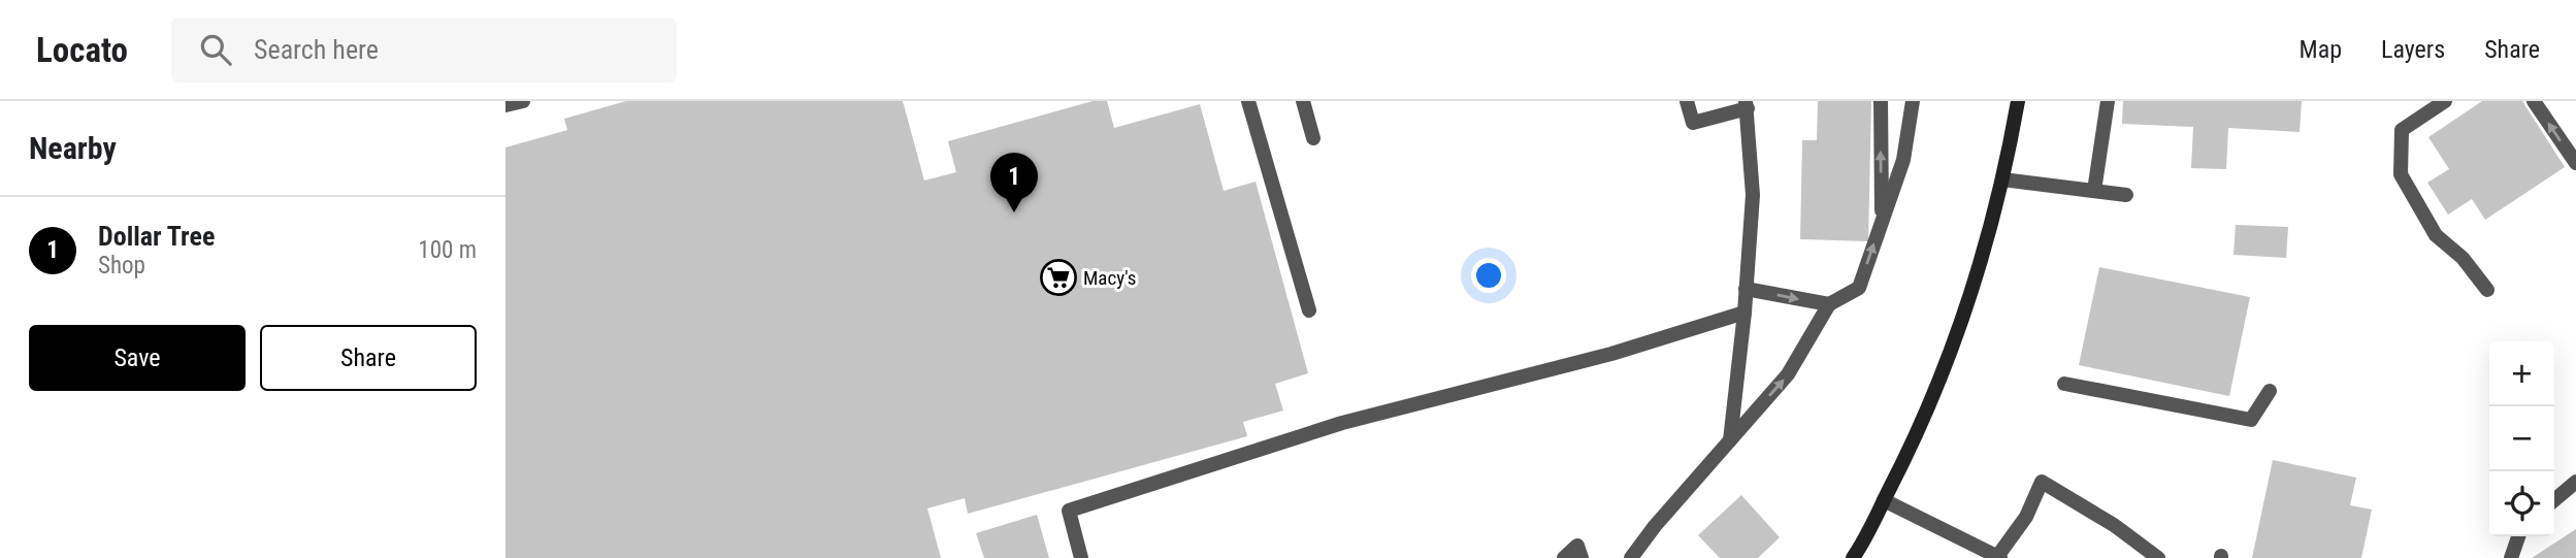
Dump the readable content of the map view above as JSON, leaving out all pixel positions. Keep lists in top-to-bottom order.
{
  "places": {
    "supermarket": ["Macy's"]
  },
  "page": {
    "header": "Locato",
    "search": "Search here",
    "nav": ["Map", "Layers", "Share"],
    "heading": "Nearby",
    "pins": "1",
    "list": [
      {
        "mark": "1",
        "name": "Dollar Tree",
        "note": "Shop",
        "value": "100 m"
      }
    ],
    "buttons": ["Save", "Share"],
    "map_buttons": ["+", "−"]
  }
}
